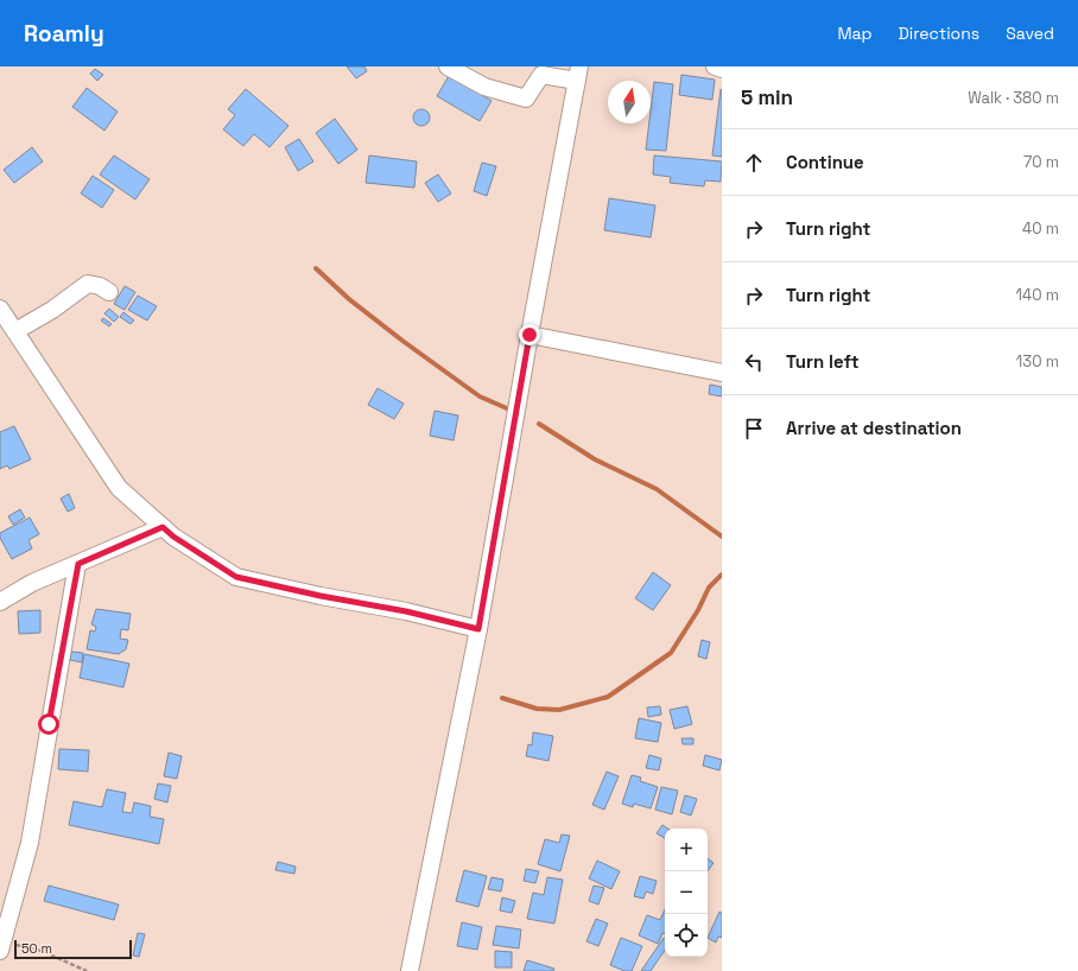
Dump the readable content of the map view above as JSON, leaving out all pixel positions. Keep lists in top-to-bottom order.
{
  "scale_bar": "50 m",
  "north": "top",
  "page": {
    "header": "Roamly",
    "nav": ["Map", "Directions", "Saved"],
    "heading": ["5 min", "Walk · 380 m"],
    "list": [
      ["Continue", "70 m"],
      ["Turn right", "40 m"],
      ["Turn right", "140 m"],
      ["Turn left", "130 m"],
      "Arrive at destination"
    ],
    "map_buttons": ["+", "−"],
    "scale": "50 m"
  }
}
